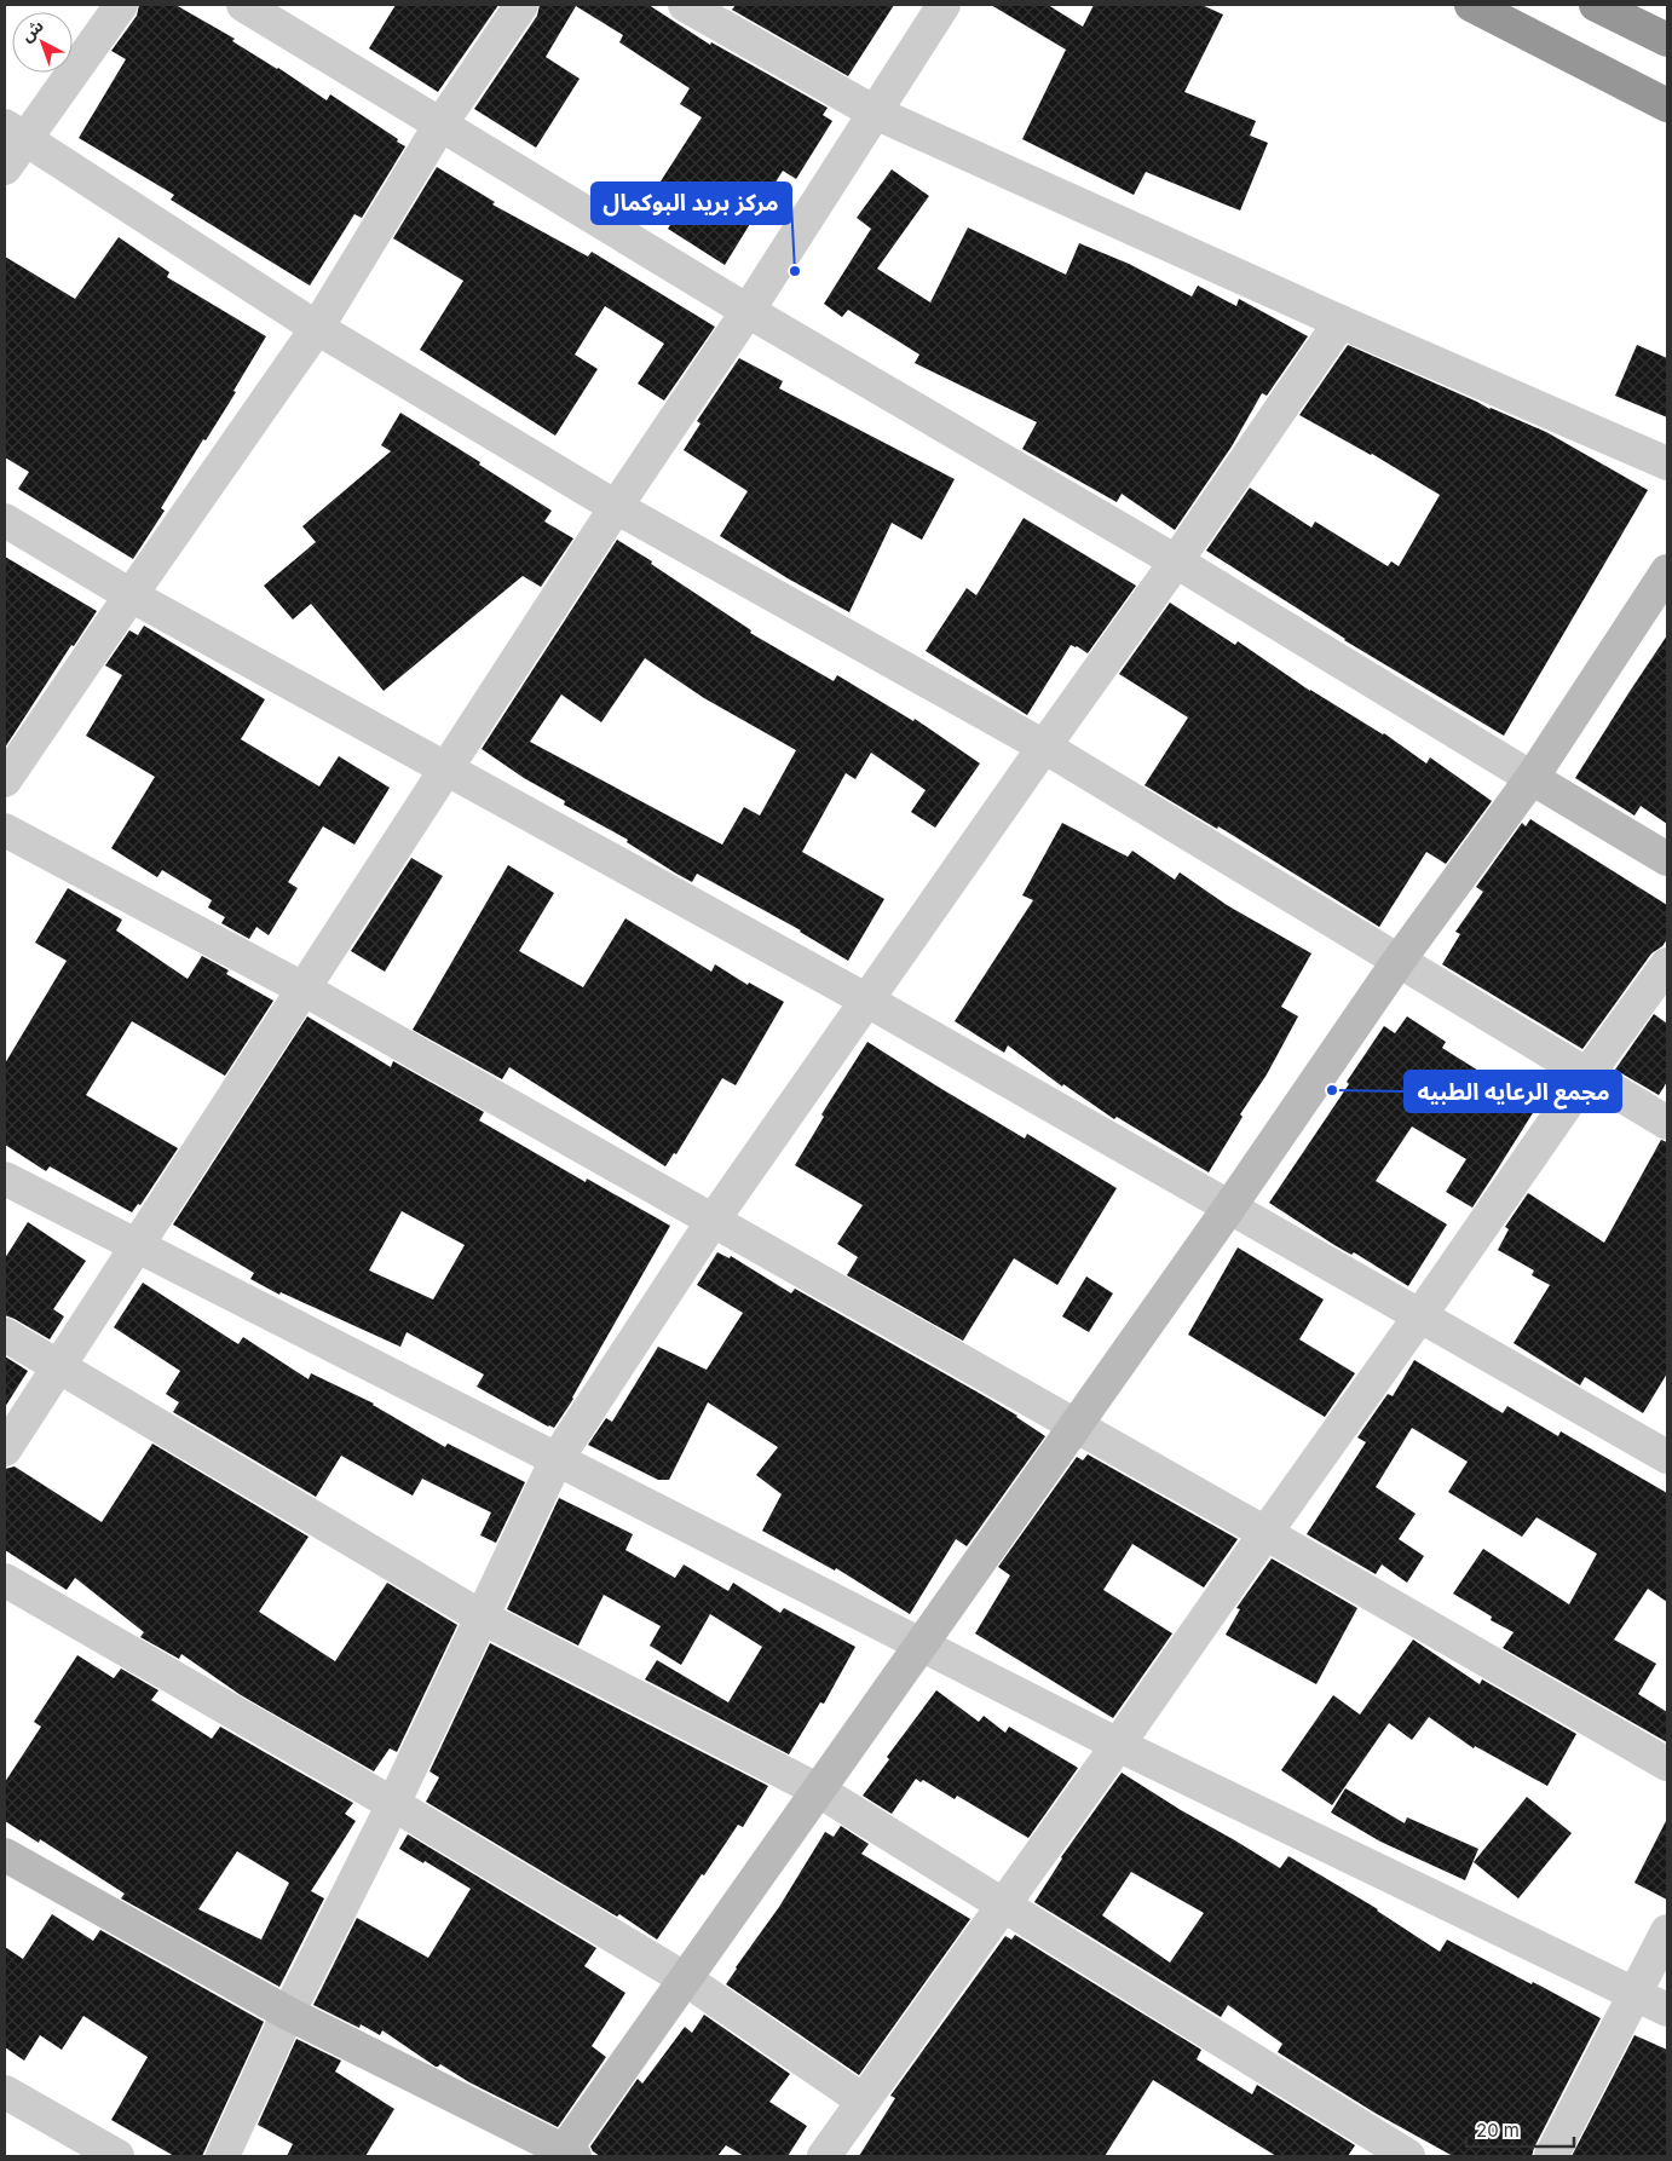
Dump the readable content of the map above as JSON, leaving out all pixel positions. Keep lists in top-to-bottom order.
{
  "places": ["مركز بريد البوكمال", "مجمع الرعايه الطبيه"],
  "scale_bar": "20 m",
  "north": "top left"
}
